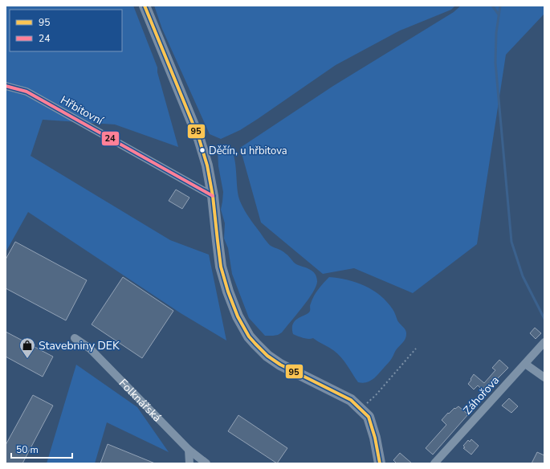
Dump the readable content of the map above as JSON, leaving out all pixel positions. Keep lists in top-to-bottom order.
{
  "streets": {
    "street": ["Hřbitovní", "Záhořova", "Folknářská"]
  },
  "places": {
    "other": ["Děčín, u hřbitova"],
    "shop": ["Stavebniny DEK"]
  },
  "lines": ["transit line 95", "transit line 24"],
  "legend": ["95", "24"],
  "scale_bar": "50 m"
}
